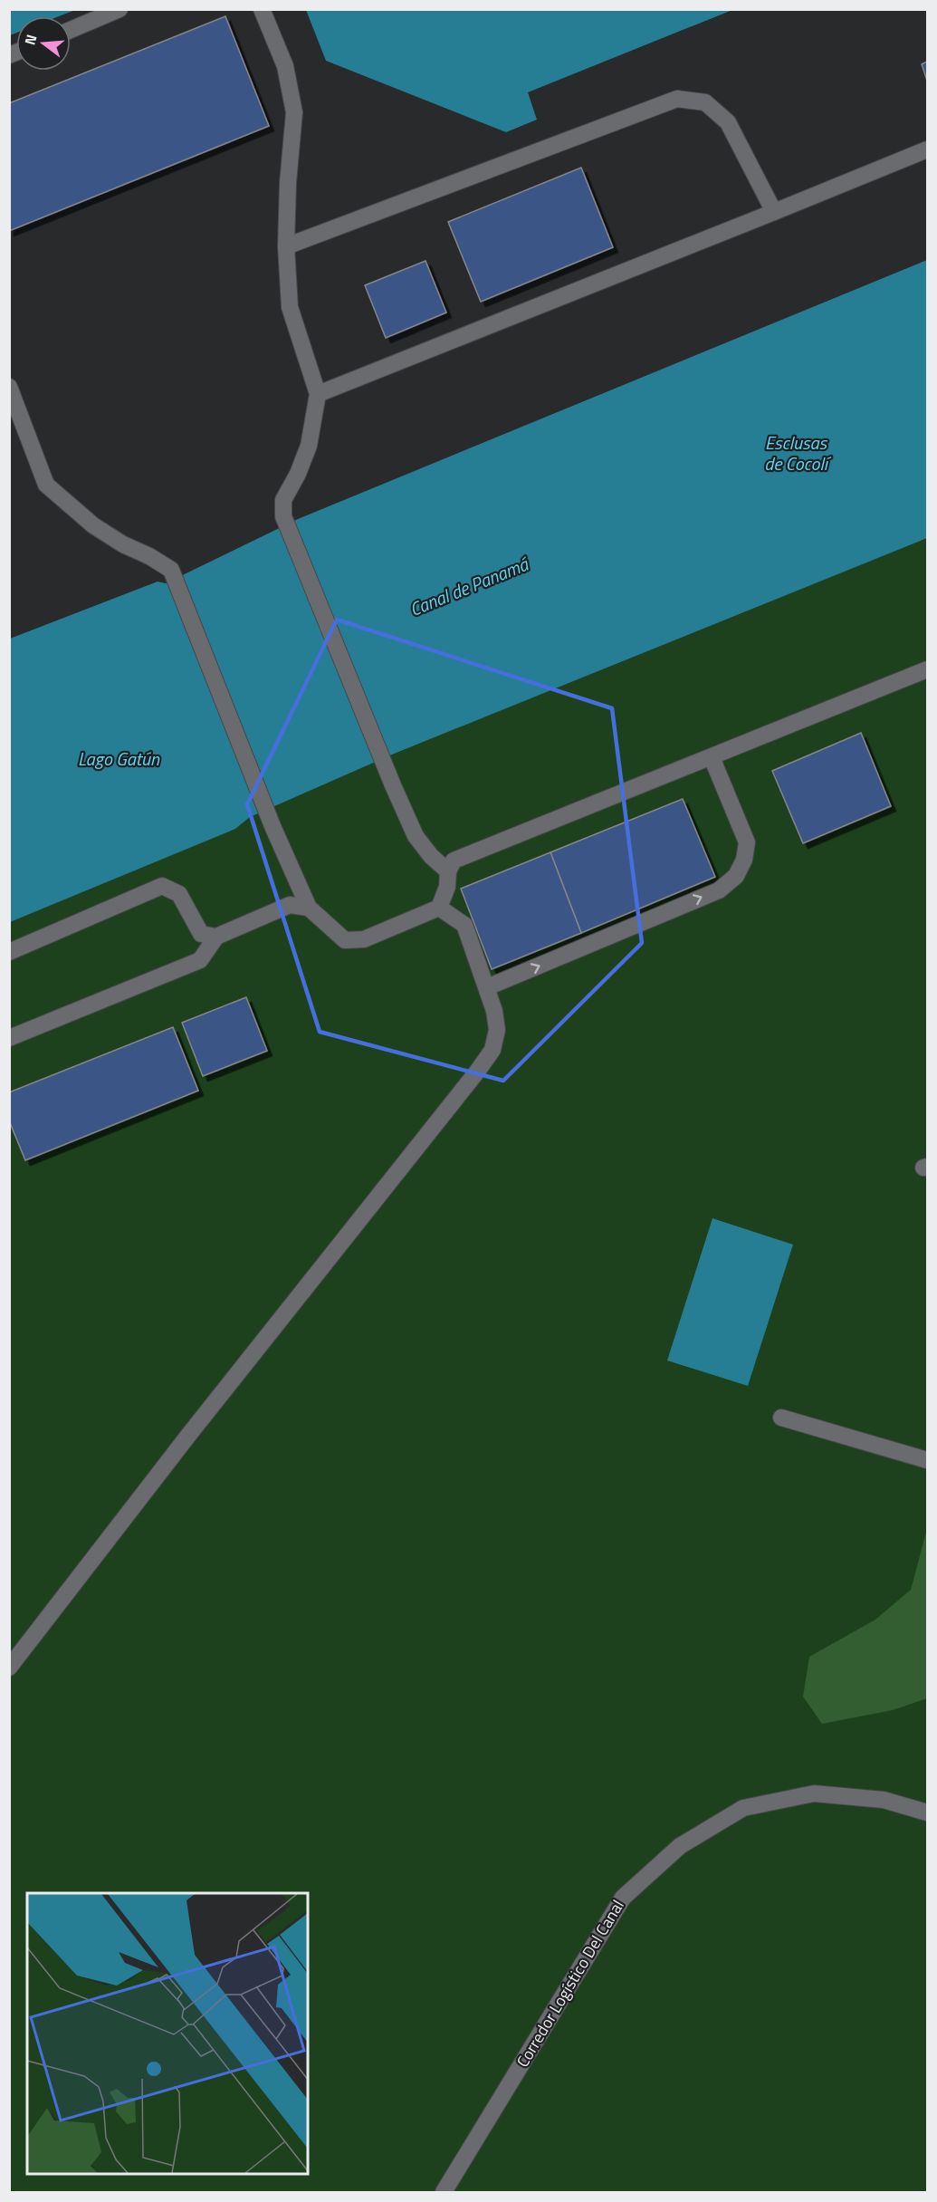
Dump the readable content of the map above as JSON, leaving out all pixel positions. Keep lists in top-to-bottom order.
{
  "streets": {
    "lane": ["Corredor Logístico Del Canal"]
  },
  "water": ["Esclusas de Cocolí", "Canal de Panamá", "Lago Gatún"],
  "north": "left"
}
